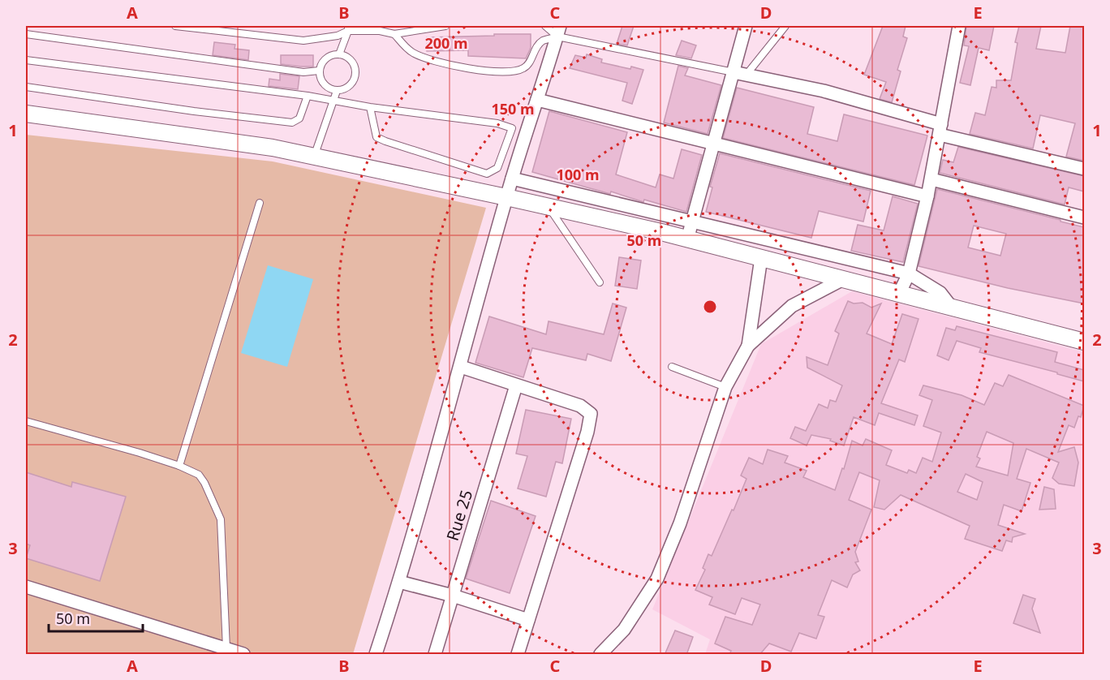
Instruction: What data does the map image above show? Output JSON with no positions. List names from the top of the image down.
{
  "streets": {
    "street": ["Rue 25"]
  },
  "scale_bar": "50 m",
  "grid": {
    "columns": [
      "A",
      "B",
      "C",
      "D",
      "E"
    ],
    "rows": ["1", "2", "3"]
  },
  "rings": [
    "200 m",
    "150 m",
    "100 m",
    "50 m"
  ]
}
